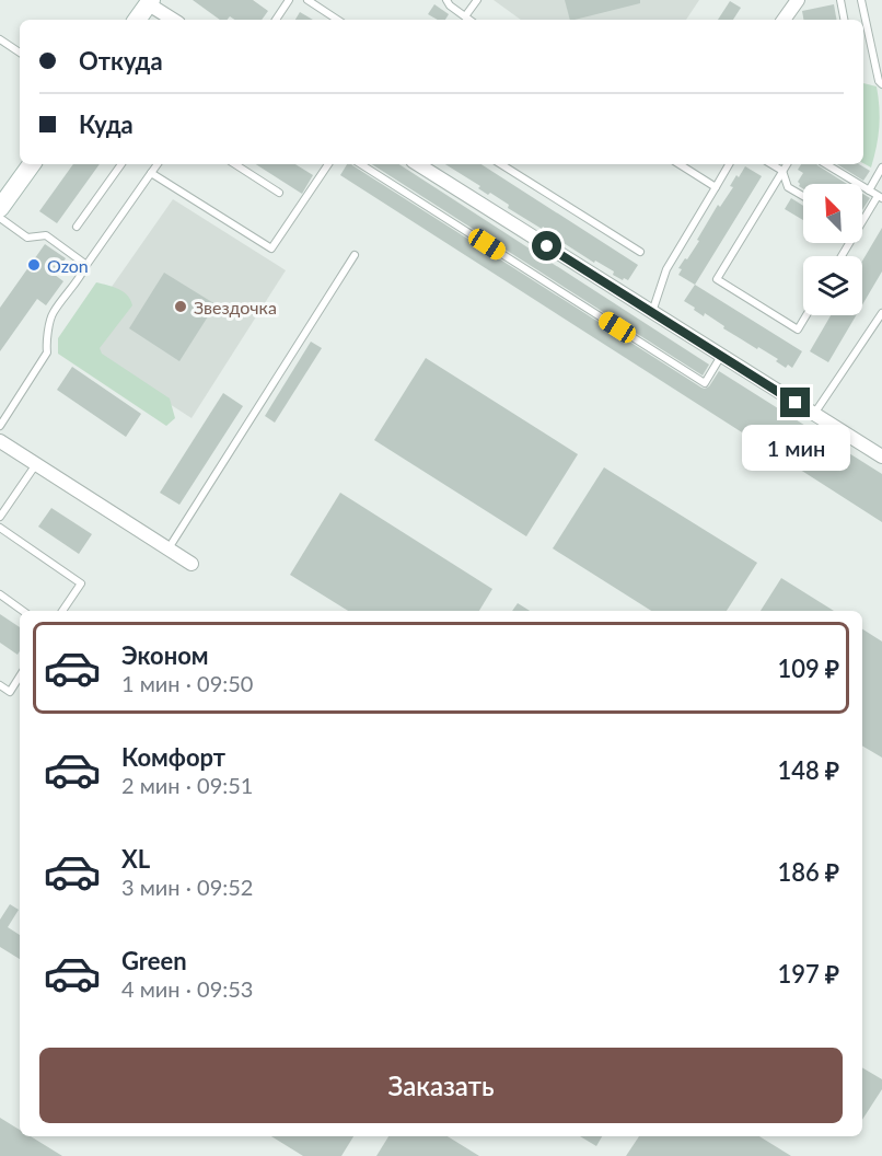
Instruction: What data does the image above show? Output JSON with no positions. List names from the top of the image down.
{
  "places": ["Ozon", "Звездочка"],
  "north": "top left",
  "page": {
    "banner": ["Откуда", "Куда"],
    "bubble": "1 мин",
    "list": [
      {
        "name": "Эконом",
        "note": "1 мин · 09:50",
        "value": "109 ₽"
      },
      {
        "name": "Комфорт",
        "note": "2 мин · 09:51",
        "value": "148 ₽"
      },
      {
        "name": "XL",
        "note": "3 мин · 09:52",
        "value": "186 ₽"
      },
      {
        "name": "Green",
        "note": "4 мин · 09:53",
        "value": "197 ₽"
      }
    ],
    "buttons": "Заказать"
  }
}
